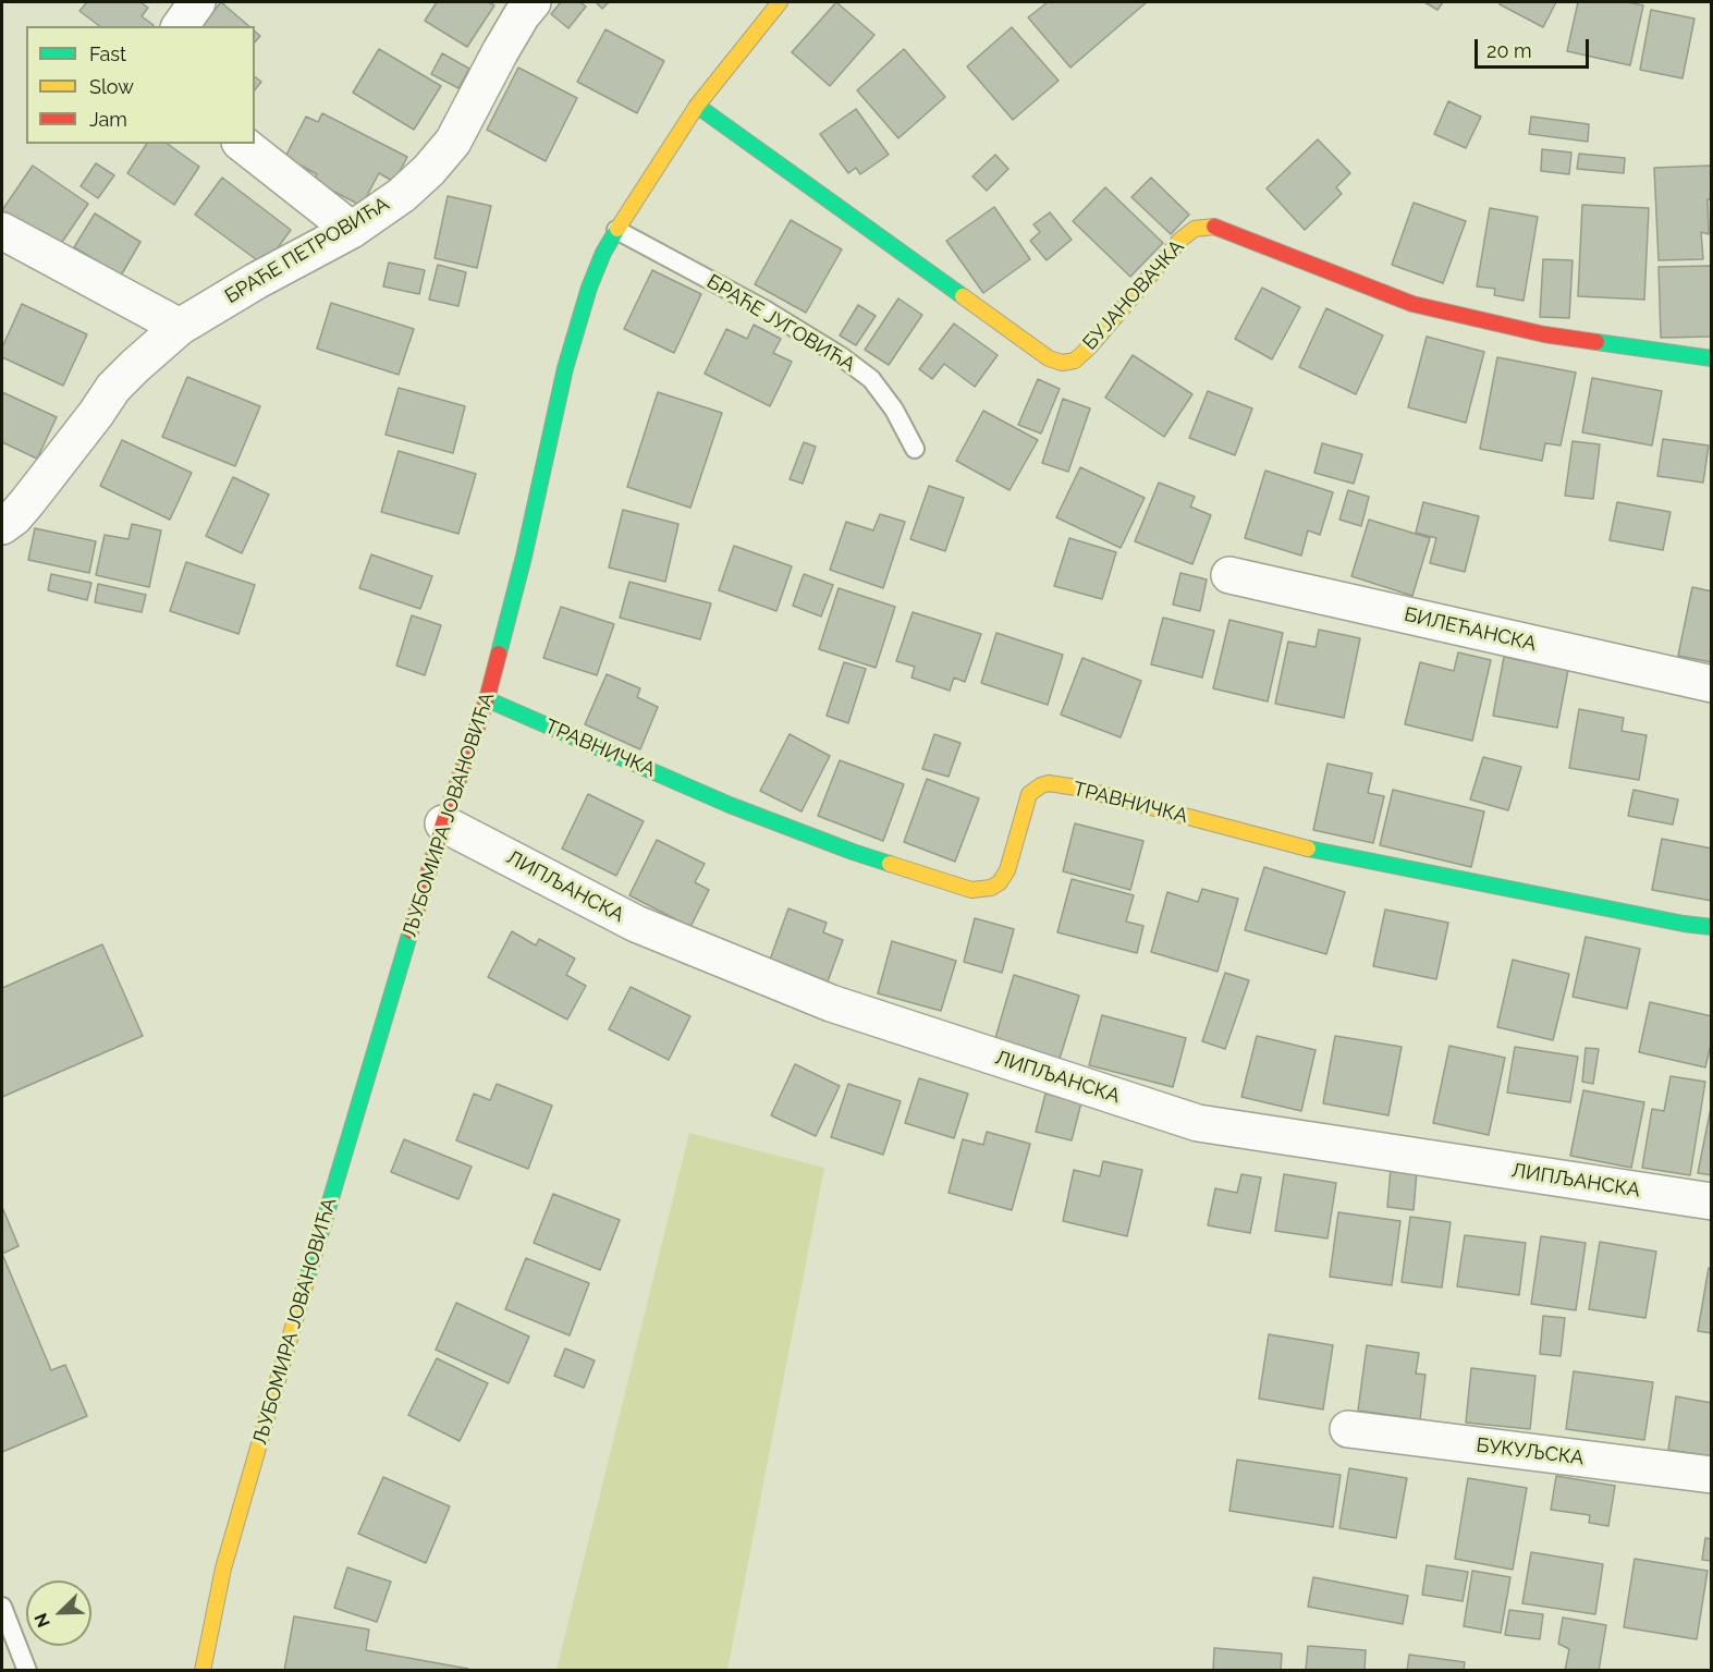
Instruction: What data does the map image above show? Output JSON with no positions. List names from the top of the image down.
{
  "streets": {
    "street": [
      "БРАЋЕ ПЕТРОВИЋА",
      "БУЈАНОВАЧКА",
      "БИЛЕЋАНСКА",
      "ТРАВНИЧКА",
      "ЉУБОМИРА ЈОВАНОВИЋА",
      "ЛИПЉАНСКА",
      "БУКУЉСКА"
    ],
    "lane": ["БРАЋЕ ЈУГОВИЋА"]
  },
  "crossings": [
    ["БУЈАНОВАЧКА", "ЉУБОМИРА ЈОВАНОВИЋА"],
    ["БРАЋЕ ЈУГОВИЋА", "ЉУБОМИРА ЈОВАНОВИЋА"],
    ["ТРАВНИЧКА", "ЉУБОМИРА ЈОВАНОВИЋА"],
    ["ЉУБОМИРА ЈОВАНОВИЋА", "ЛИПЉАНСКА"]
  ],
  "legend": ["Fast", "Slow", "Jam"],
  "scale_bar": "20 m",
  "north": "bottom left"
}
